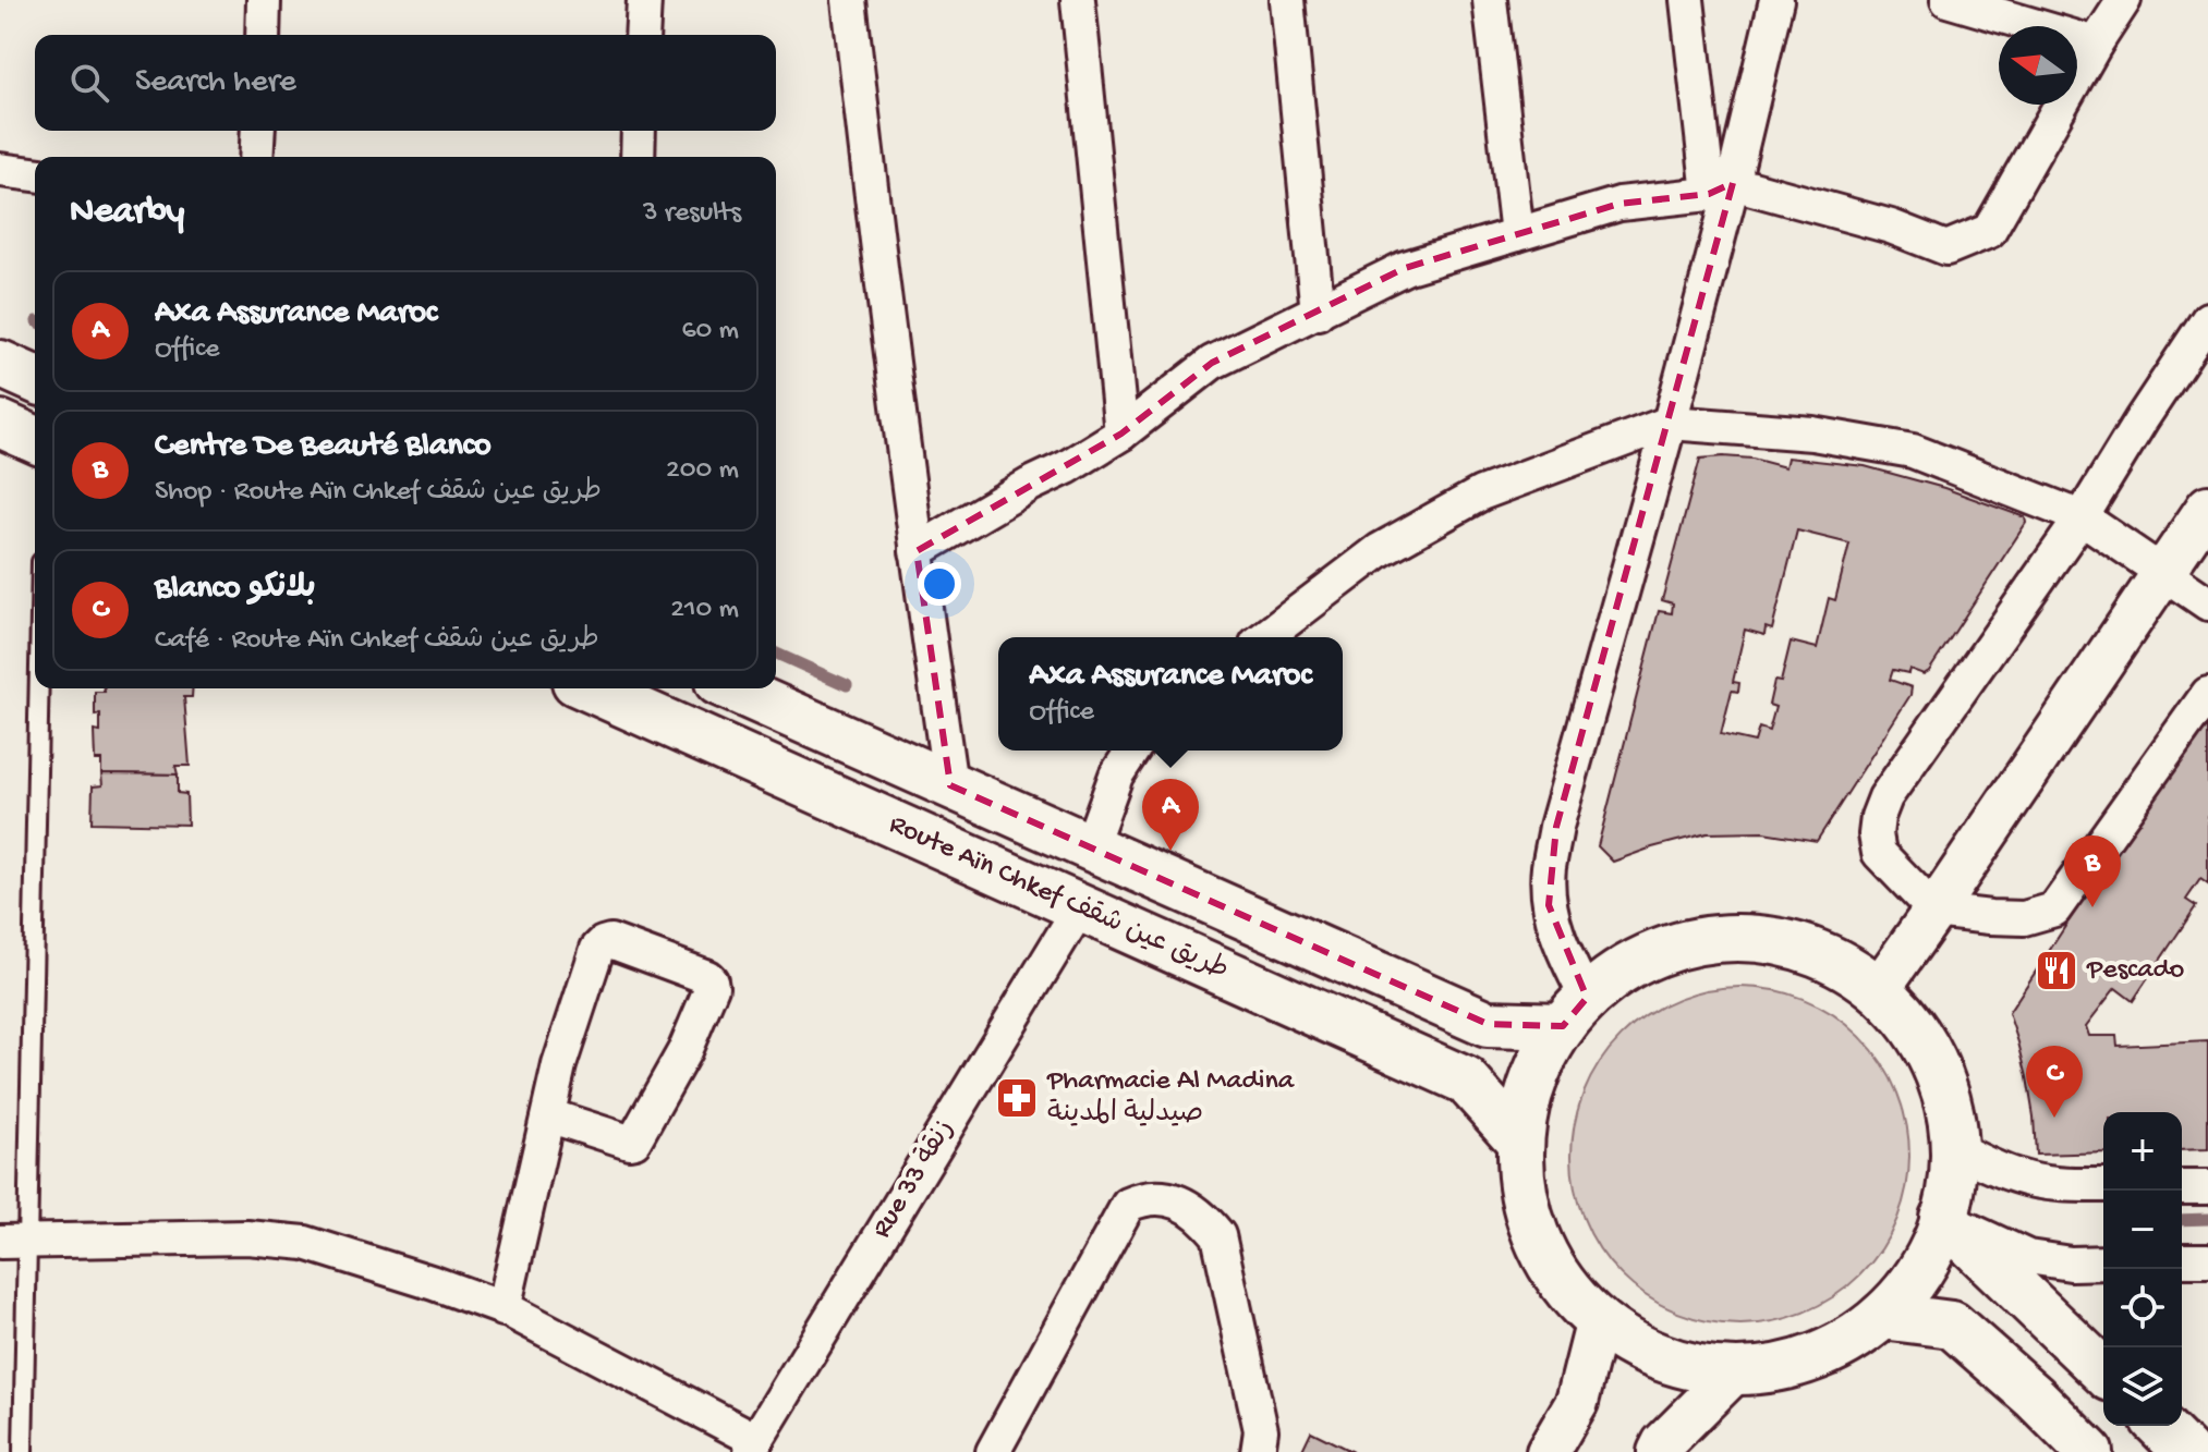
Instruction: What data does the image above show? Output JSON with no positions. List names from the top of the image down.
{
  "streets": {
    "main road": ["Route Aïn Chkef طريق عين شقف"],
    "street": ["Rue 33 زنقة"]
  },
  "crossings": [
    ["Route Aïn Chkef طريق عين شقف", "Rue 33 زنقة"]
  ],
  "places": {
    "restaurant": ["Pescado"],
    "pharmacy": ["Pharmacie Al Madina صيدلية المدينة"]
  },
  "north": "left",
  "page": {
    "search": "Search here",
    "heading": ["Nearby", "3 results"],
    "list": [
      {
        "mark": "A",
        "name": "Axa Assurance Maroc",
        "note": "Office",
        "value": "60 m"
      },
      {
        "mark": "B",
        "name": "Centre De Beauté Blanco",
        "note": "Shop · Route Aïn Chkef طريق عين شقف",
        "value": "200 m"
      },
      {
        "mark": "C",
        "name": "Blanco بلانكو",
        "note": "Café · Route Aïn Chkef طريق عين شقف",
        "value": "210 m"
      }
    ],
    "popup": ["Axa Assurance Maroc", "Office"],
    "pins": ["A", "B", "C"],
    "map_buttons": ["+", "−"]
  }
}
